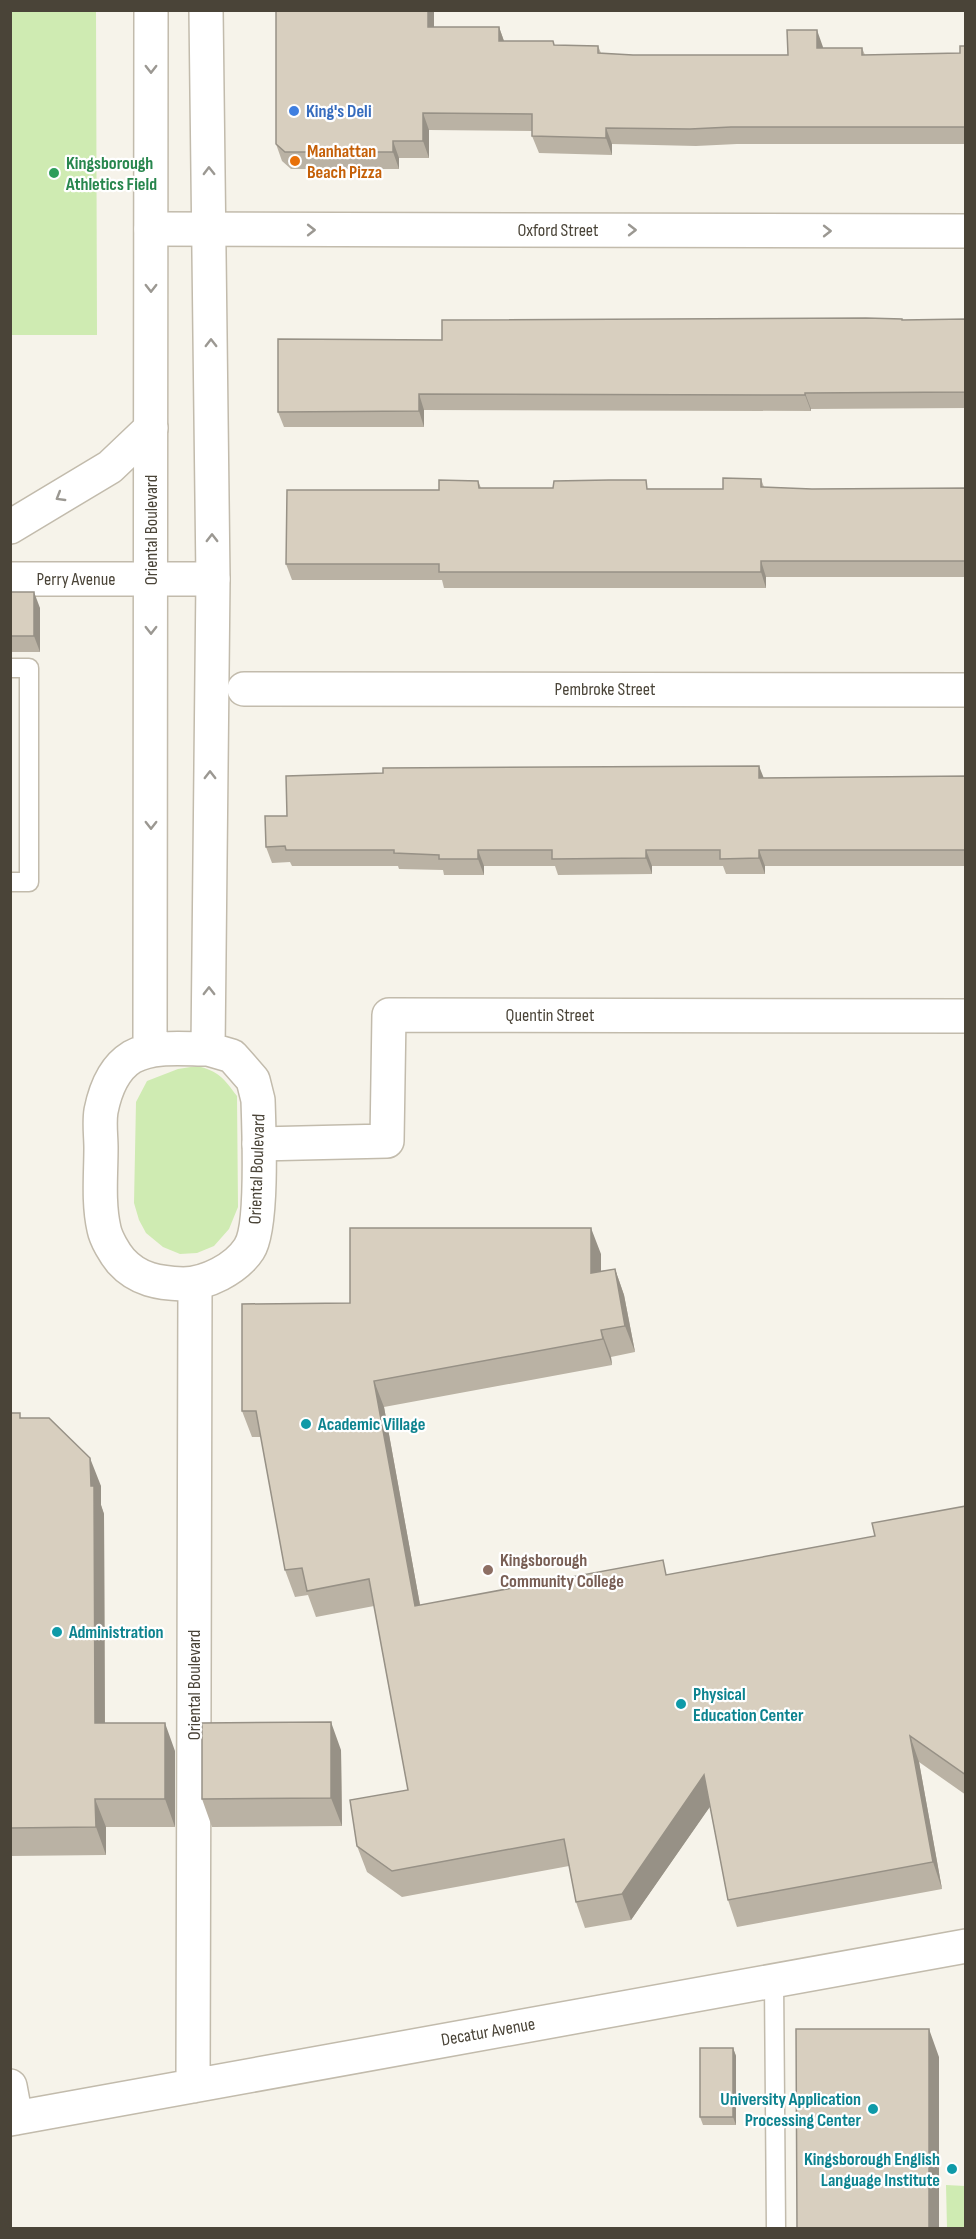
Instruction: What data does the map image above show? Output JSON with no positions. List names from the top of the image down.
{
  "streets": {
    "street": [
      "Oxford Street",
      "Oriental Boulevard",
      "Perry Avenue",
      "Pembroke Street",
      "Quentin Street",
      "Decatur Avenue"
    ]
  },
  "crossings": [
    ["Oxford Street", "Oriental Boulevard"],
    ["Oriental Boulevard", "Perry Avenue"],
    ["Oriental Boulevard", "Quentin Street"],
    ["Oriental Boulevard", "Decatur Avenue"]
  ],
  "one_way": ["Oxford Street"],
  "places": [
    "King's Deli",
    "Manhattan Beach Pizza",
    "Kingsborough Athletics Field",
    "Academic Village",
    "Kingsborough Community College",
    "Administration",
    "Physical Education Center",
    "University Application Processing Center",
    "Kingsborough English Language Institute"
  ]
}
